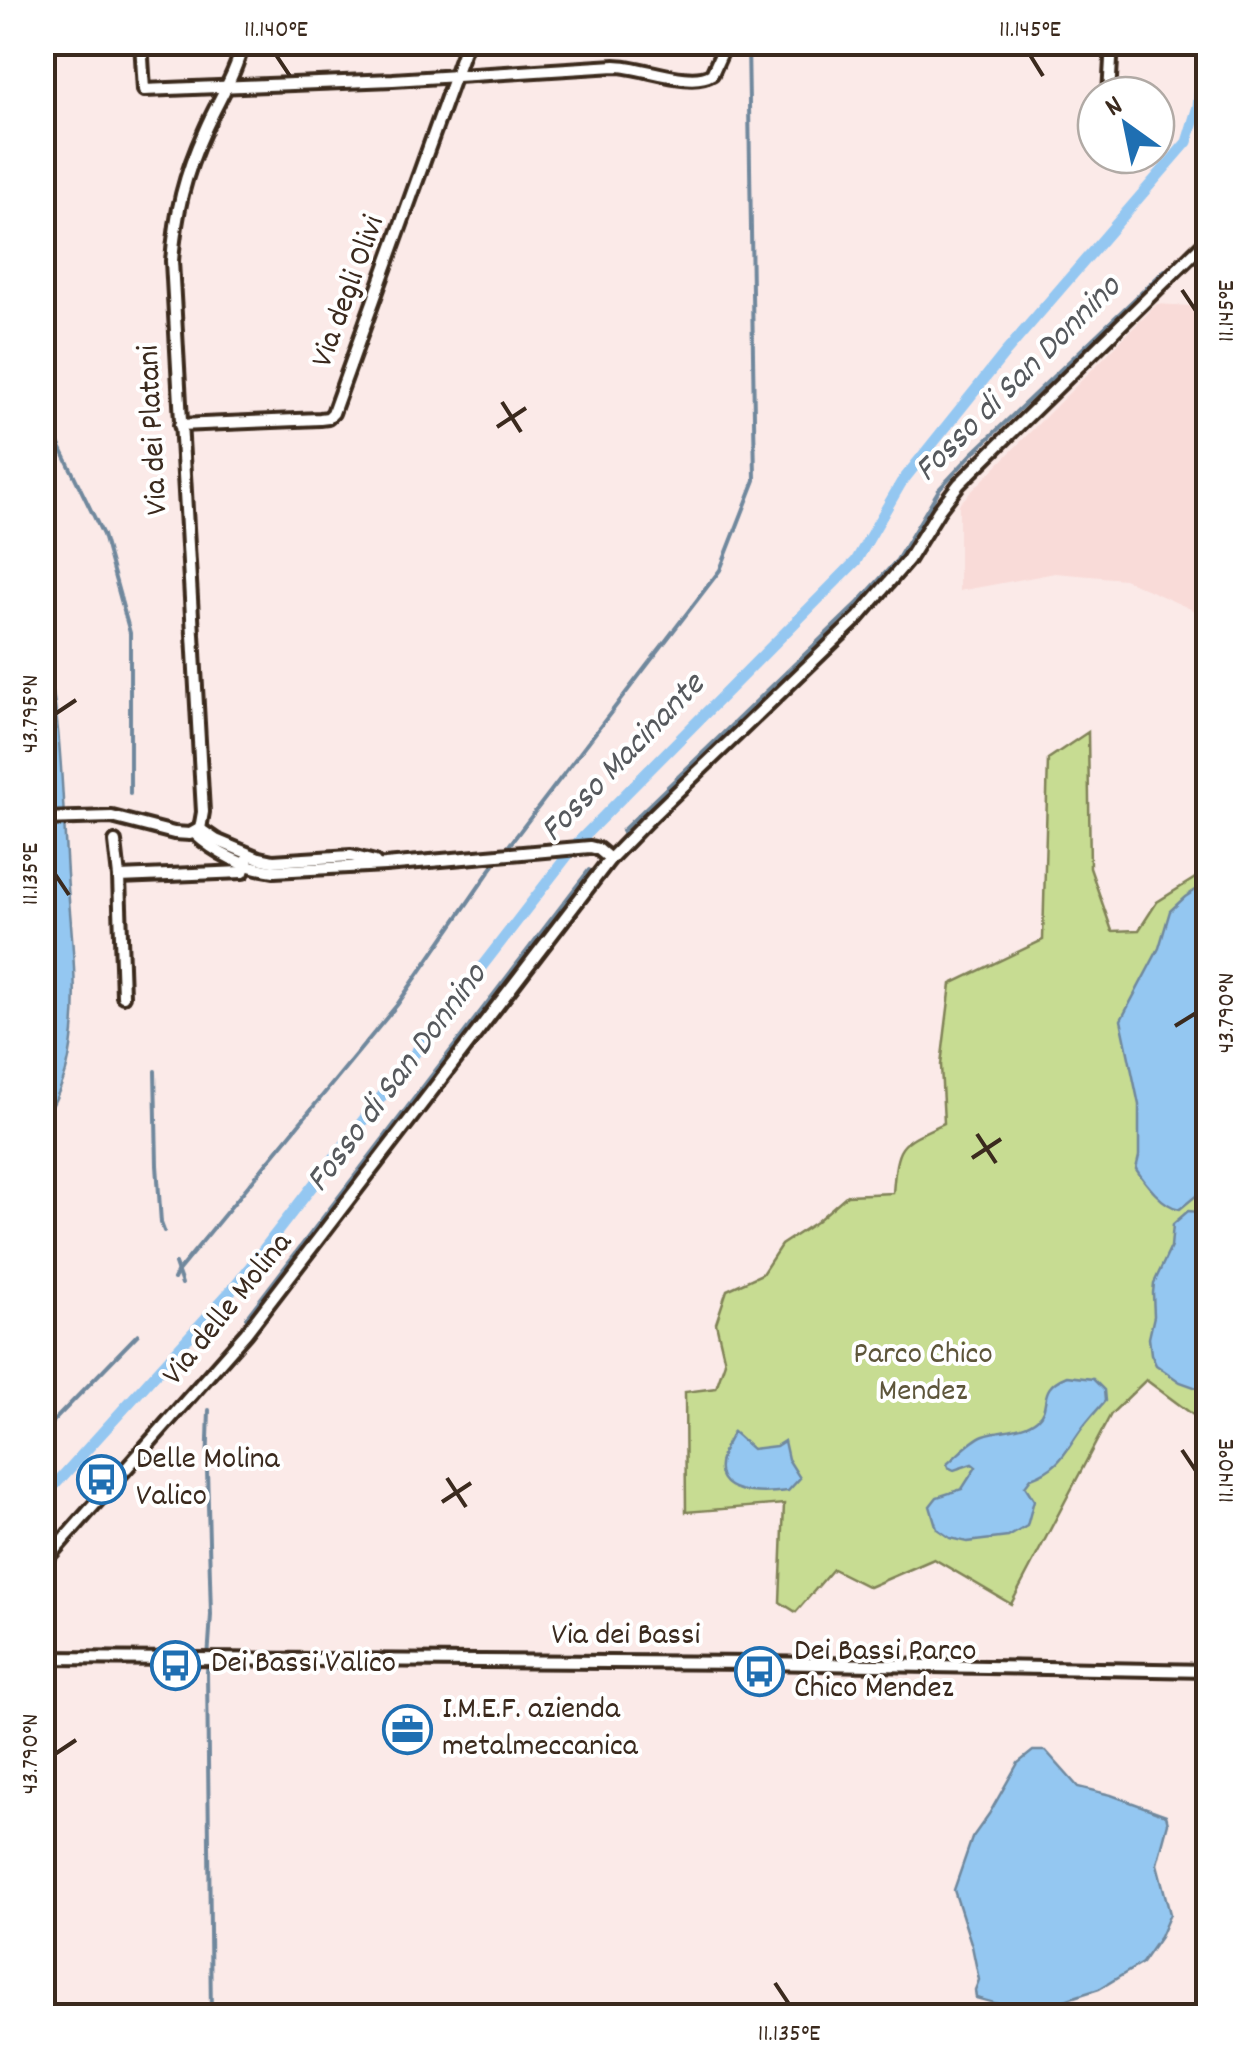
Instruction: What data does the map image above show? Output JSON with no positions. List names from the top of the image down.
{
  "streets": {
    "street": [
      "Via degli Olivi",
      "Via dei Platani",
      "Via delle Molina",
      "Via dei Bassi"
    ]
  },
  "crossings": [
    ["Via degli Olivi", "Via dei Platani"]
  ],
  "water": ["Fosso di San Donnino", "Fosso Macinante"],
  "parks": ["Parco Chico Mendez"],
  "places": {
    "bus stop": ["Delle Molina Valico", "Dei Bassi Valico", "Dei Bassi Parco Chico Mendez"],
    "office": ["I.M.E.F. azienda metalmeccanica"]
  },
  "north": "top left",
  "coordinates": [
    "11.140°E",
    "11.145°E",
    "43.795°N",
    "11.135°E",
    "43.790°N"
  ]
}
